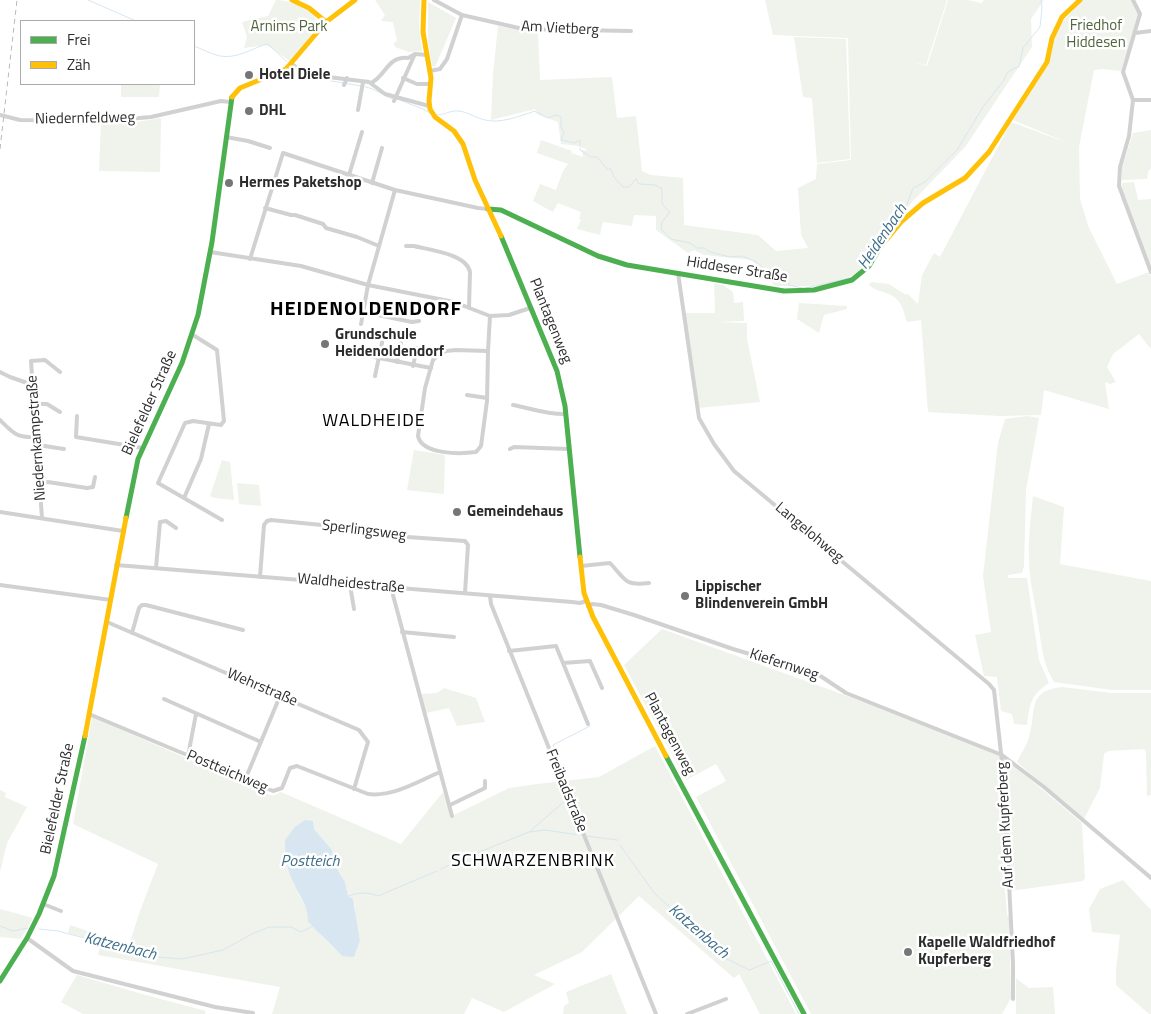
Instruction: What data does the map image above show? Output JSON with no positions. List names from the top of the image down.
{
  "streets": {
    "main road": ["Hiddeser Straße", "Plantagenweg", "Bielefelder Straße"],
    "street": [
      "Am Vietberg",
      "Niedernfeldweg",
      "Niedernkampstraße",
      "Sperlingsweg",
      "Langelohweg",
      "Waldheidestraße",
      "Kiefernweg",
      "Wehrstraße",
      "Postteichweg",
      "Freibadstraße",
      "Auf dem Kupferberg"
    ]
  },
  "crossings": [
    ["Niedernfeldweg", "Bielefelder Straße"],
    ["Hiddeser Straße", "Plantagenweg"],
    ["Hiddeser Straße", "Langelohweg"],
    ["Plantagenweg", "Waldheidestraße"],
    ["Plantagenweg", "Kiefernweg"],
    ["Bielefelder Straße", "Waldheidestraße"],
    ["Bielefelder Straße", "Wehrstraße"],
    ["Bielefelder Straße", "Postteichweg"],
    ["Sperlingsweg", "Waldheidestraße"],
    ["Langelohweg", "Kiefernweg"],
    ["Langelohweg", "Auf dem Kupferberg"],
    ["Waldheidestraße", "Kiefernweg"],
    ["Waldheidestraße", "Freibadstraße"],
    ["Kiefernweg", "Auf dem Kupferberg"],
    ["Wehrstraße", "Postteichweg"]
  ],
  "districts": ["HEIDENOLDENDORF", "WALDHEIDE", "SCHWARZENBRINK"],
  "water": ["Heidenbach", "Postteich", "Katzenbach"],
  "parks": ["Friedhof Hiddesen", "Arnims Park"],
  "places": [
    "Hotel Diele",
    "DHL",
    "Hermes Paketshop",
    "Grundschule Heidenoldendorf",
    "Gemeindehaus",
    "Lippischer Blindenverein GmbH",
    "Kapelle Waldfriedhof Kupferberg"
  ],
  "legend": ["Frei", "Zäh"]
}
